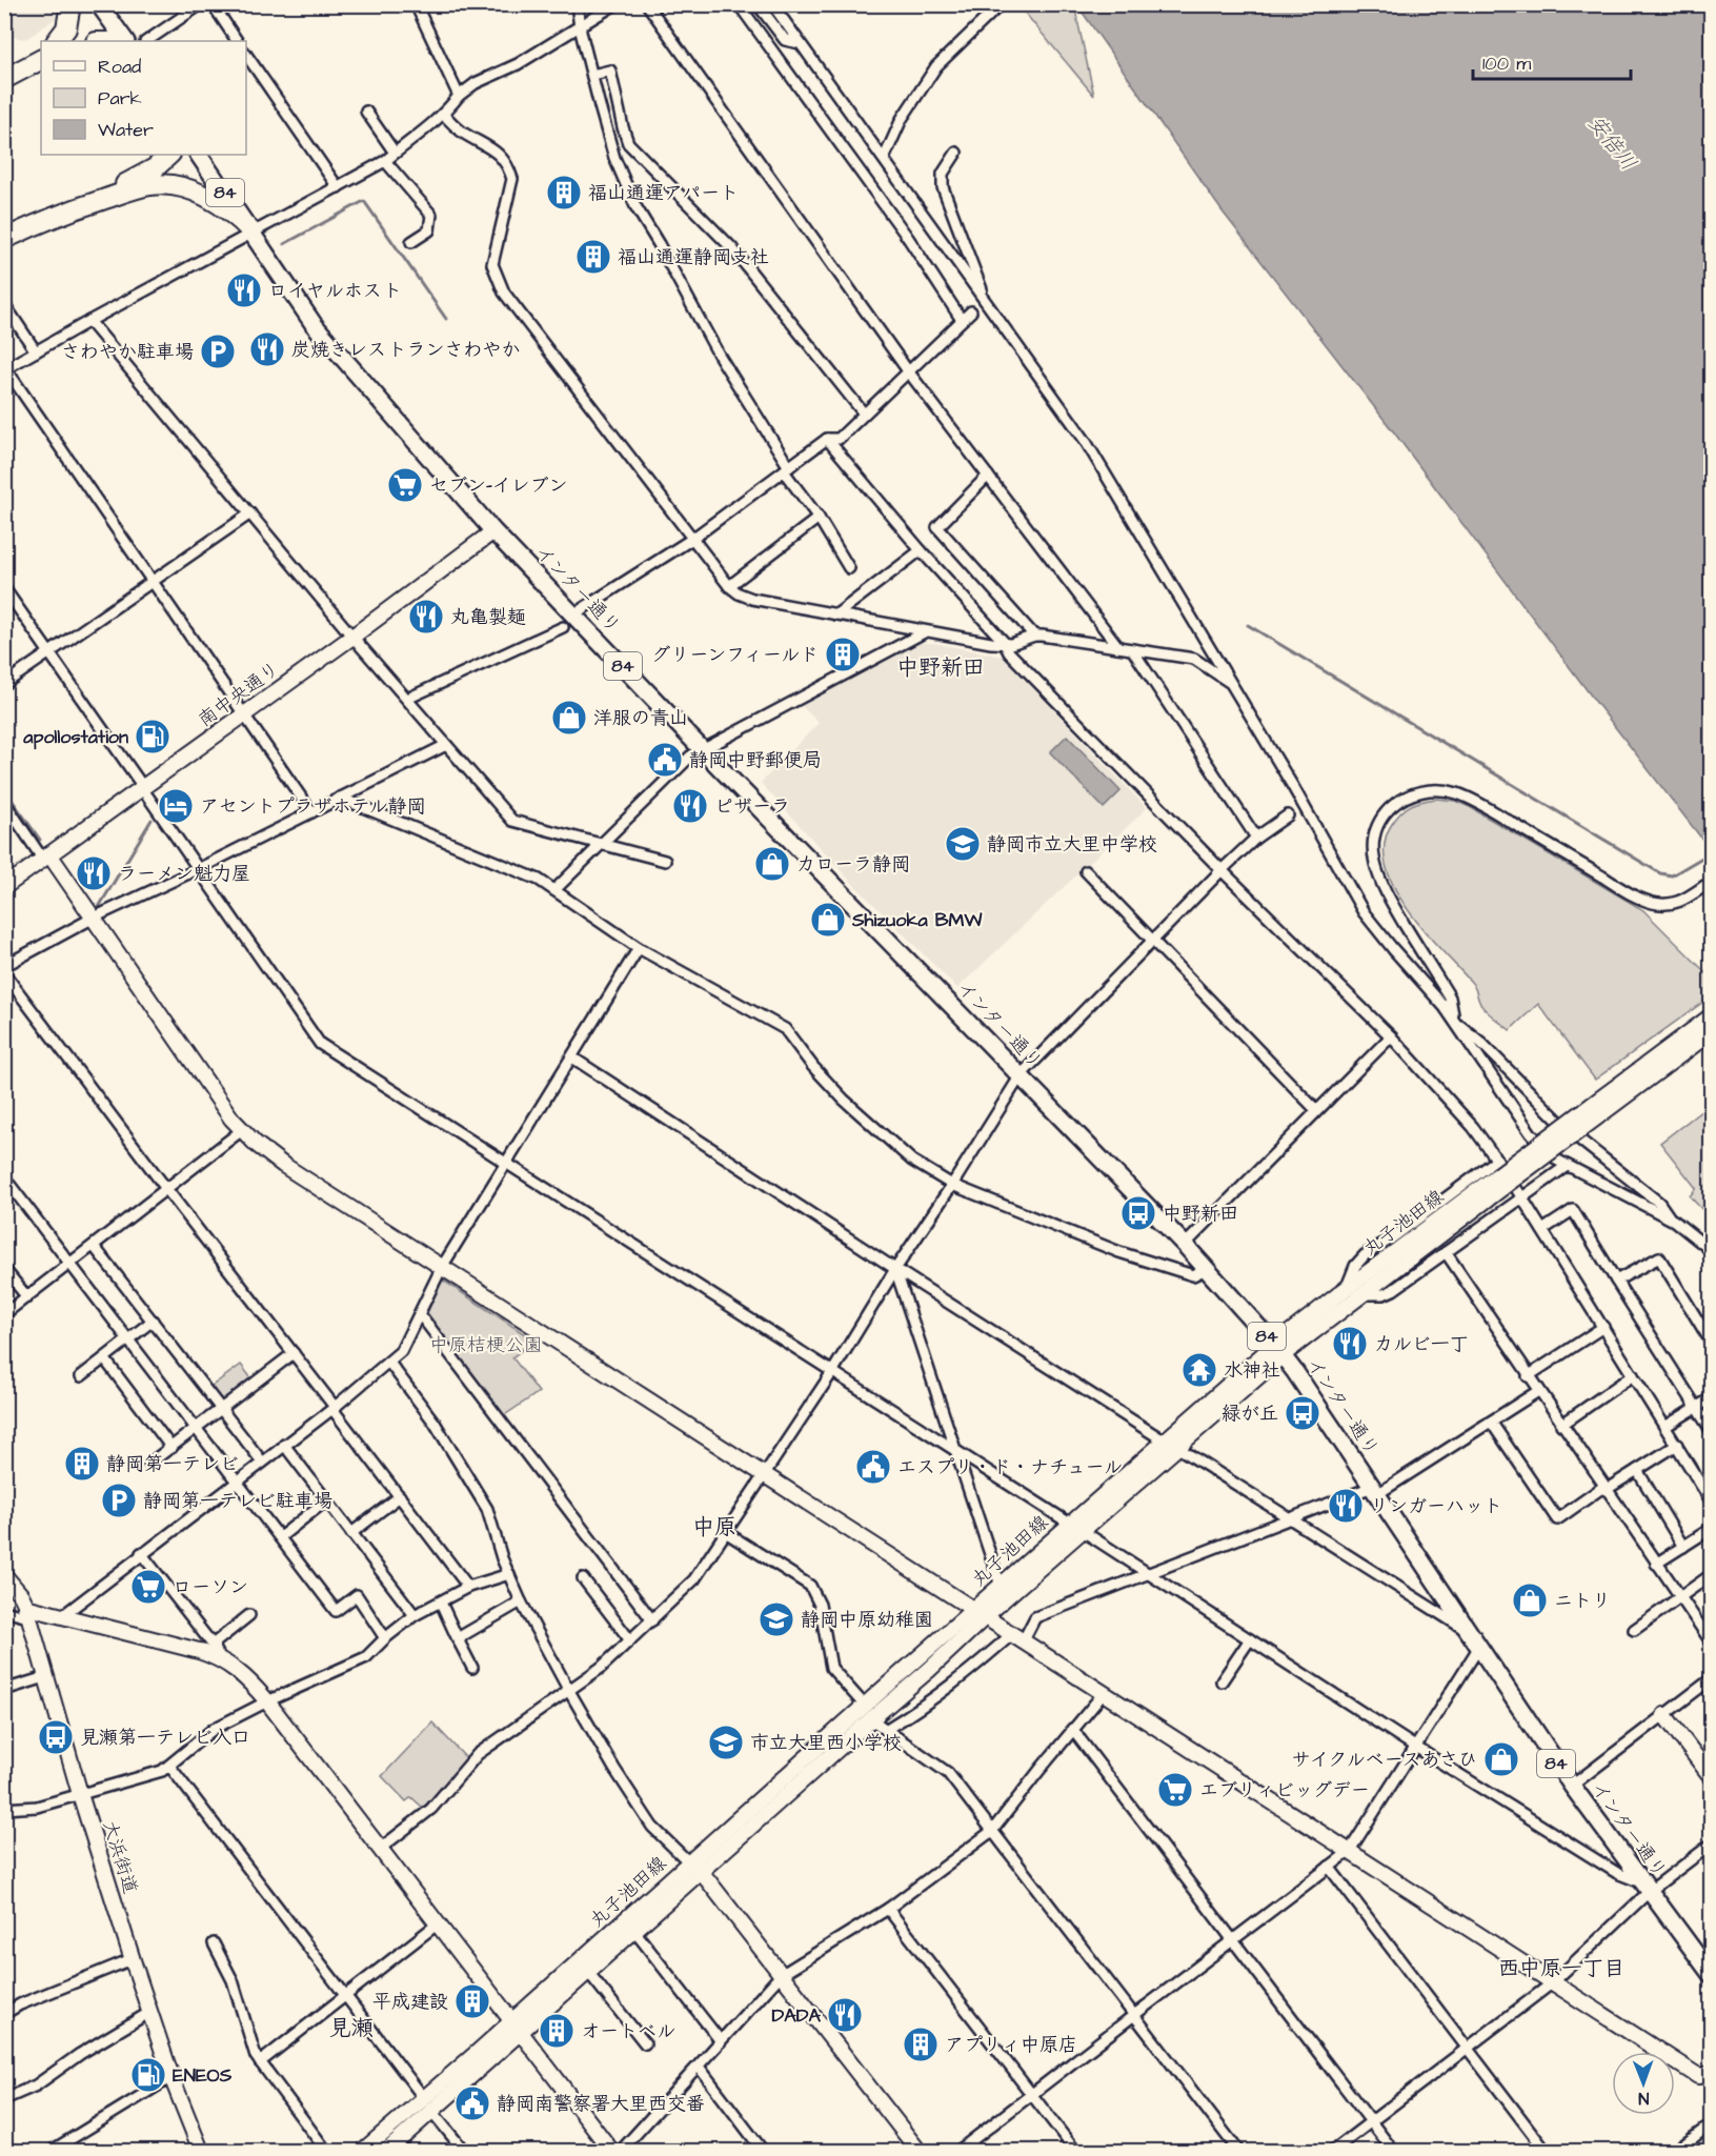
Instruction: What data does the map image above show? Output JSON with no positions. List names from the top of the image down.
{
  "streets": {
    "main road": ["84", "インター通り"],
    "street": ["南中央通り", "丸子池田線", "大浜街道"]
  },
  "crossings": [
    ["インター通り", "南中央通り"],
    ["インター通り", "丸子池田線"]
  ],
  "districts": [
    "中野新田",
    "中原",
    "西中原一丁目",
    "見瀬"
  ],
  "water": ["安倍川"],
  "parks": ["中原桔梗公園"],
  "places": {
    "building": [
      "福山通運アパート",
      "福山通運静岡支社",
      "グリーンフィールド",
      "静岡第一テレビ",
      "平成建設",
      "オートベル",
      "アプリィ中原店"
    ],
    "restaurant": [
      "ロイヤルホスト",
      "炭焼きレストランさわやか",
      "丸亀製麺",
      "ピザーラ",
      "ラーメン魁力屋",
      "カルビ一丁",
      "リンガーハット",
      "DADA"
    ],
    "parking": ["さわやか駐車場", "静岡第一テレビ駐車場"],
    "supermarket": ["セブン-イレブン", "ローソン", "エブリィビッグデー"],
    "shop": [
      "洋服の青山",
      "カローラ静岡",
      "Shizuoka BMW",
      "ニトリ",
      "サイクルベースあさひ"
    ],
    "fuel station": ["apollostation", "ENEOS"],
    "public building": ["静岡中野郵便局", "エスプリ・ド・ナチュール", "静岡南警察署大里西交番"],
    "hotel": ["アセントプラザホテル静岡"],
    "school or university": ["静岡市立大里中学校", "静岡中原幼稚園", "市立大里西小学校"],
    "bus stop": ["中野新田", "緑が丘", "見瀬第一テレビ入口"],
    "temple": ["水神社"]
  },
  "legend": ["Road", "Park", "Water"],
  "scale_bar": "100 m",
  "north": "bottom"
}
